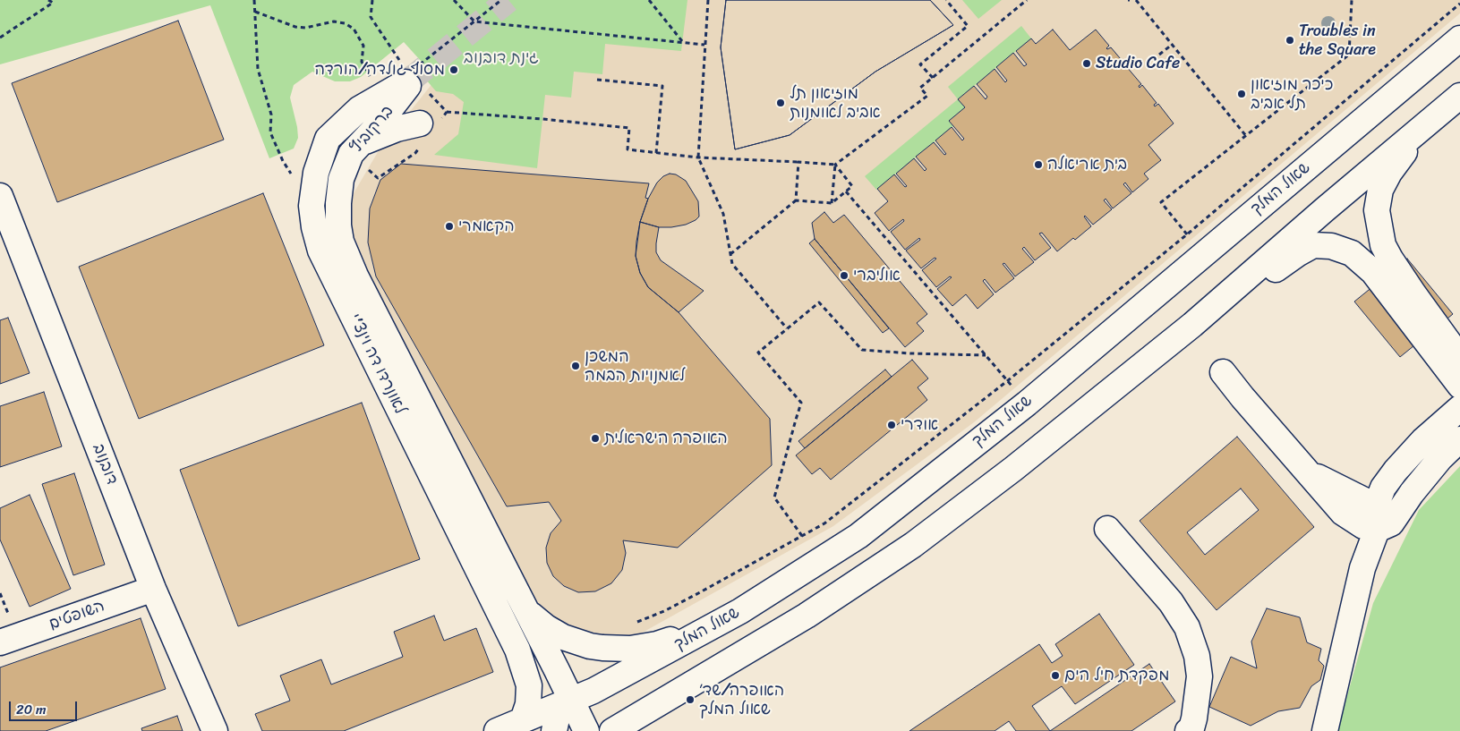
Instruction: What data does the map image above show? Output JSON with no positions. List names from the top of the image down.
{
  "streets": {
    "street": [
      "ברקוביץ",
      "שאול המלך",
      "לאונרדו דה וינצ'י",
      "דובנוב",
      "השופטים"
    ]
  },
  "crossings": [
    ["ברקוביץ", "לאונרדו דה וינצ'י"],
    ["שאול המלך", "לאונרדו דה וינצ'י"],
    ["דובנוב", "השופטים"]
  ],
  "parks": ["גינת דובנוב"],
  "places": [
    "Troubles in the Square",
    "Studio Cafe",
    "מסוף גולדה/הורדה",
    "כיכר מוזיאון תל אביב",
    "מוזיאון תל אביב לאומנות",
    "בית אריאלה",
    "הקאמרי",
    "אוליברי",
    "המשכן לאמנויות הבמה",
    "אודרי",
    "האופרה הישראלית",
    "מפקדת חיל הים",
    "האופרה/שד׳ שאול המלך"
  ],
  "scale_bar": "20 m"
}
